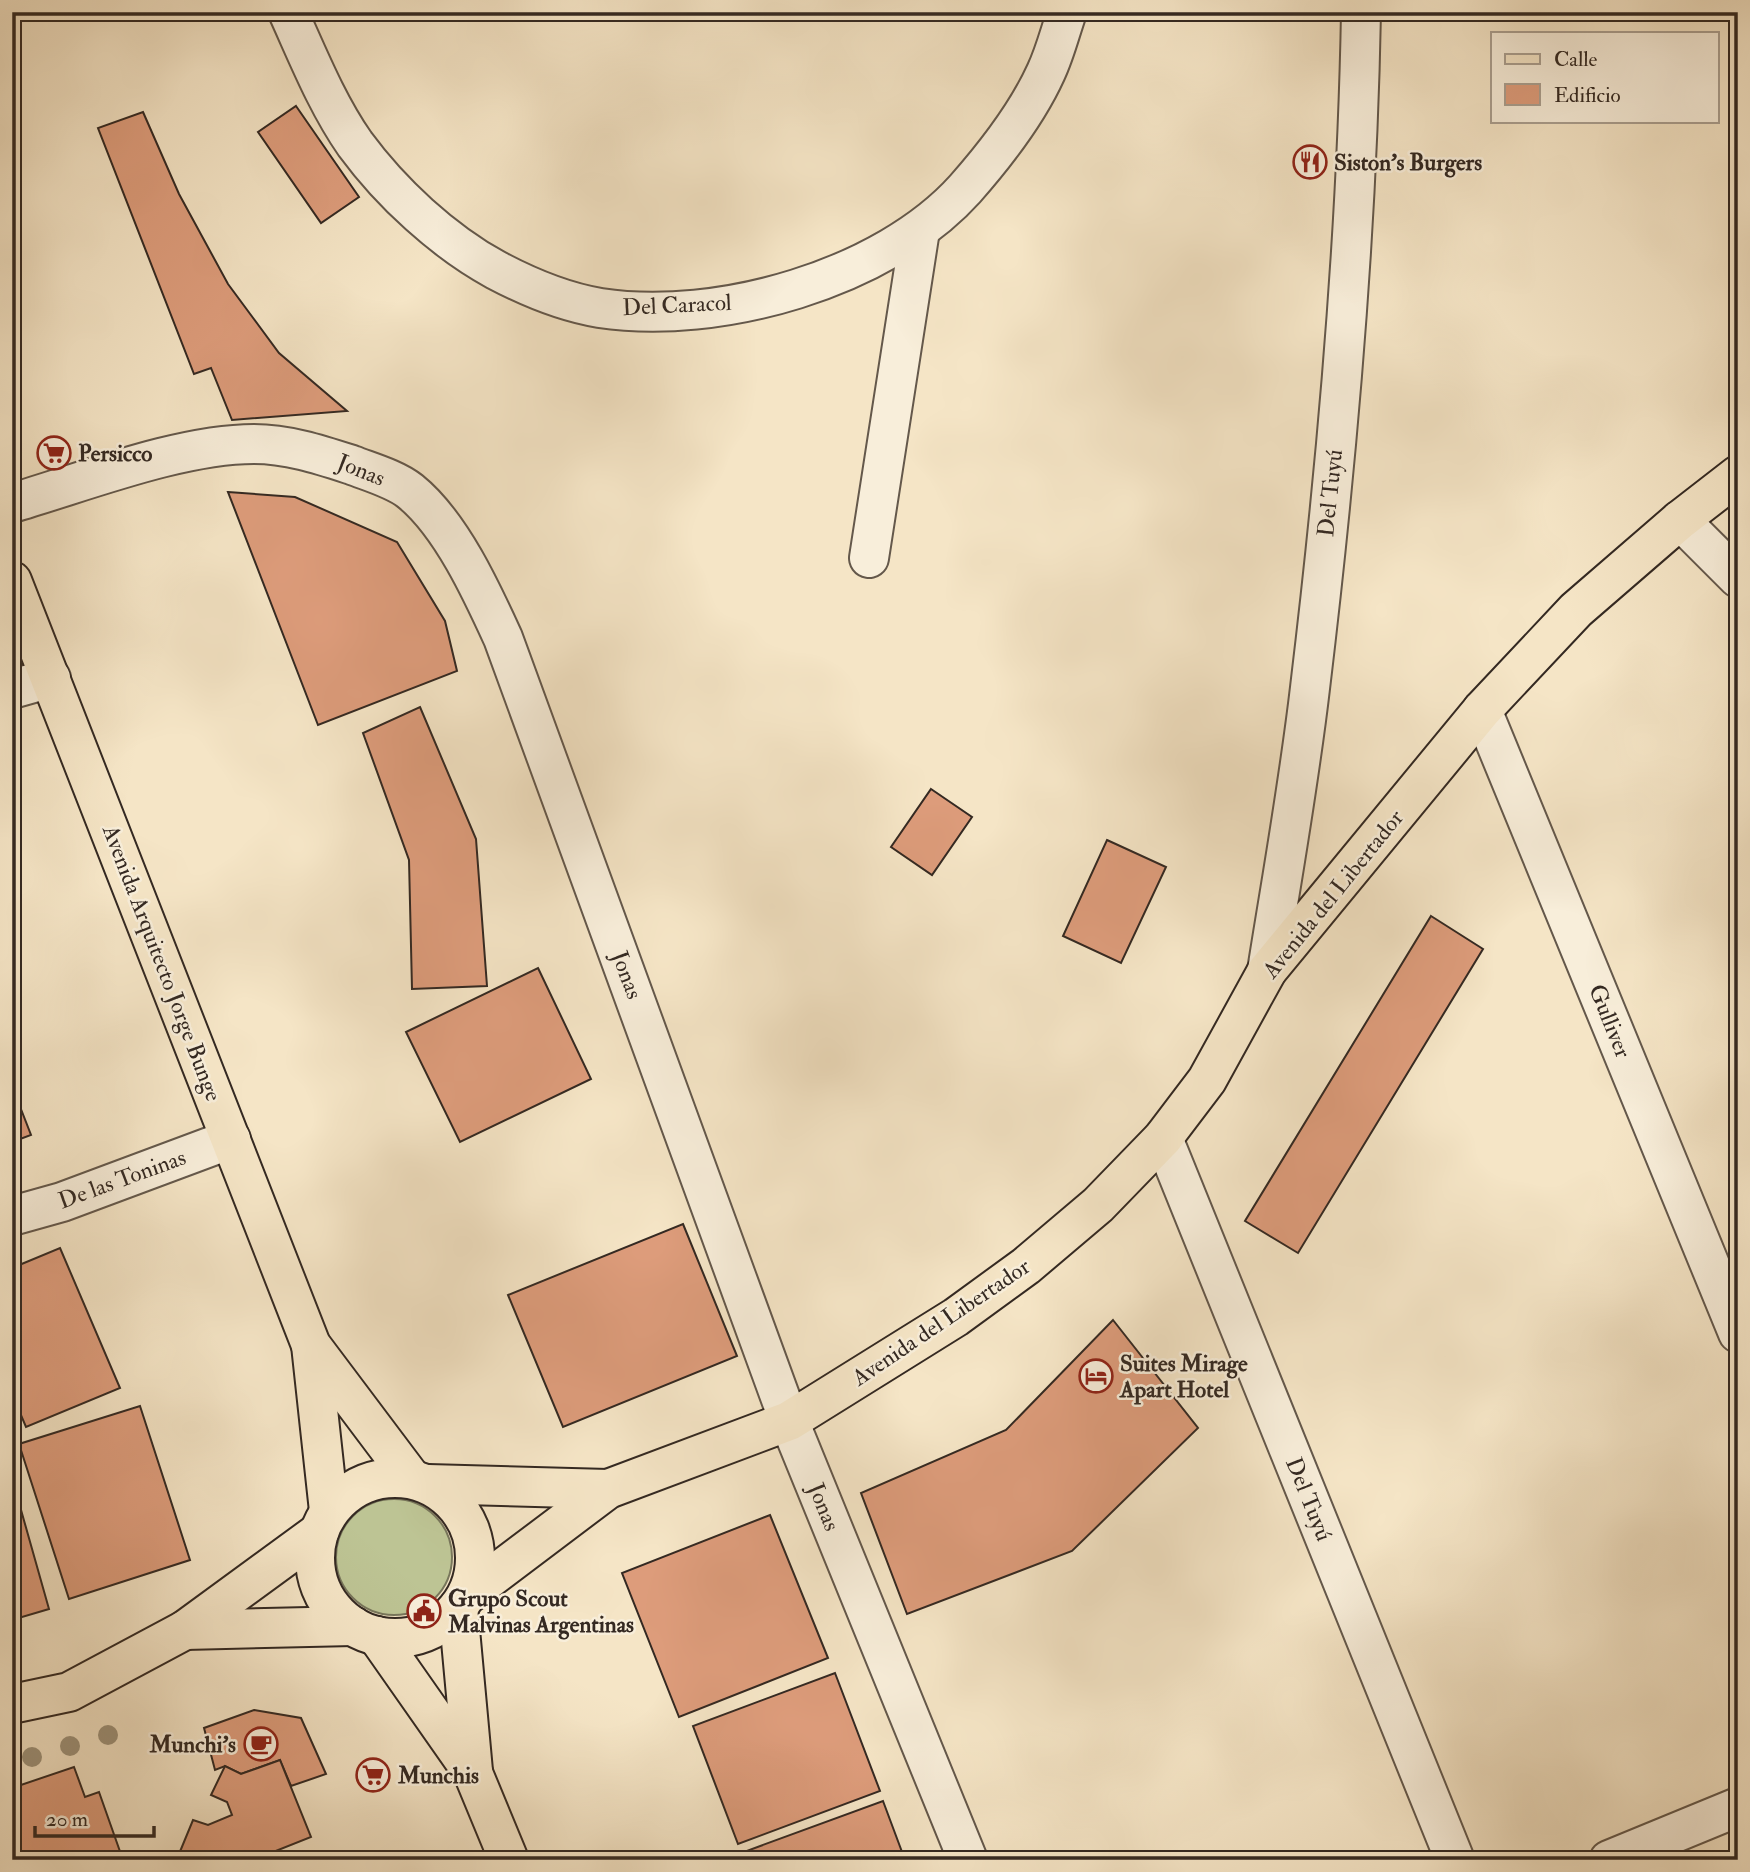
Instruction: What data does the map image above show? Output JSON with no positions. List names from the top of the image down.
{
  "streets": {
    "main road": ["Avenida del Libertador", "Avenida Arquitecto Jorge Bunge"],
    "street": [
      "Del Caracol",
      "Jonas",
      "Del Tuyú",
      "Gulliver",
      "De las Toninas"
    ]
  },
  "crossings": [
    ["Jonas", "Avenida del Libertador"],
    ["Del Tuyú", "Avenida del Libertador"],
    ["Avenida del Libertador", "Avenida Arquitecto Jorge Bunge"],
    ["Avenida del Libertador", "Gulliver"],
    ["Avenida Arquitecto Jorge Bunge", "De las Toninas"]
  ],
  "places": {
    "restaurant": ["Siston's Burgers"],
    "supermarket": ["Persicco", "Munchis"],
    "hotel": ["Suites Mirage Apart Hotel"],
    "public building": ["Grupo Scout Malvinas Argentinas"],
    "cafe": ["Munchi's"]
  },
  "legend": ["Calle", "Edificio"],
  "scale_bar": "20 m"
}
